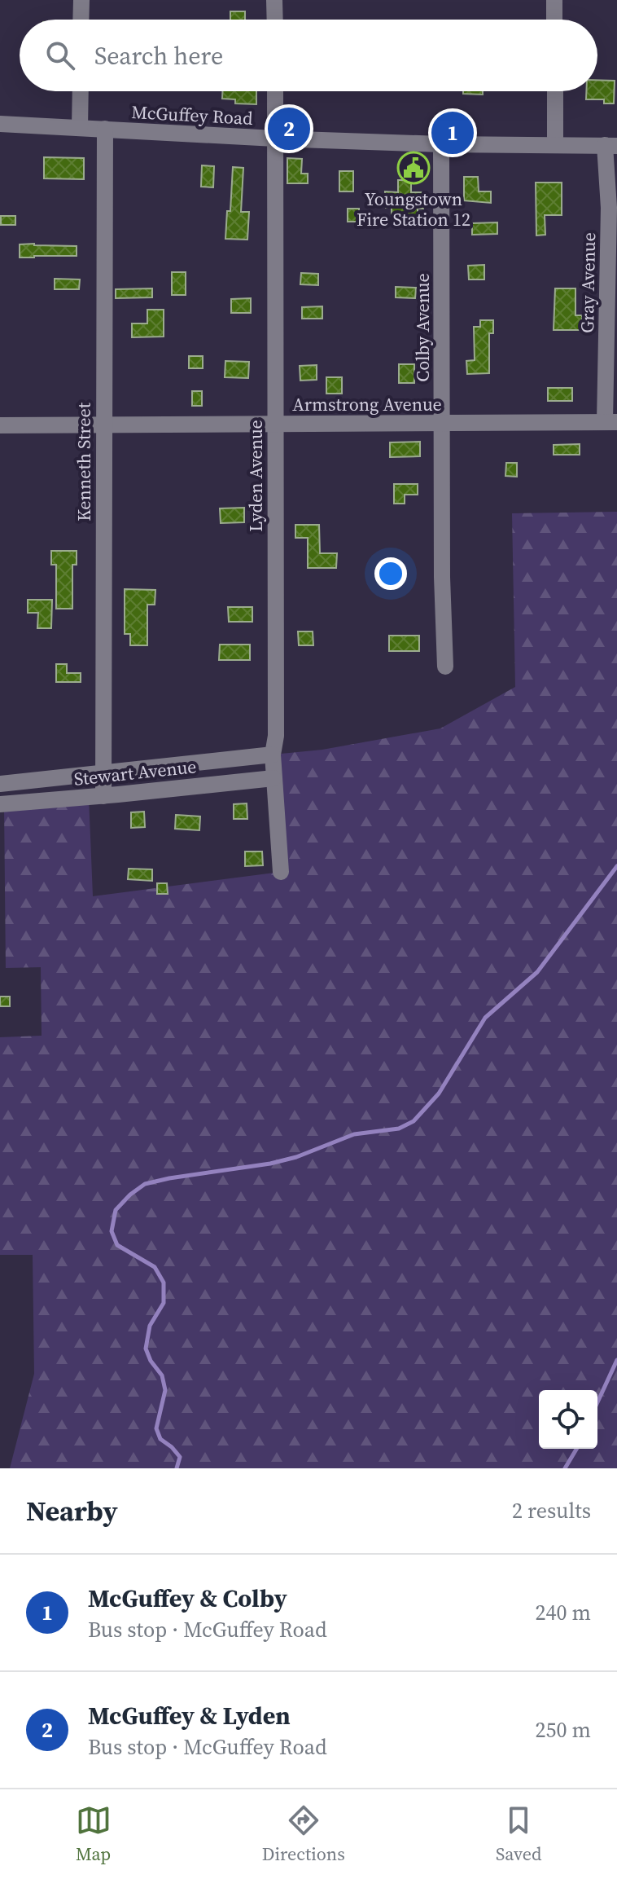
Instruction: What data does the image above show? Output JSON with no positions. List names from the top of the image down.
{
  "streets": {
    "street": [
      "McGuffey Road",
      "Gray Avenue",
      "Colby Avenue",
      "Armstrong Avenue",
      "Kenneth Street",
      "Lyden Avenue",
      "Stewart Avenue"
    ]
  },
  "crossings": [
    ["McGuffey Road", "Gray Avenue"],
    ["McGuffey Road", "Colby Avenue"],
    ["McGuffey Road", "Kenneth Street"],
    ["McGuffey Road", "Lyden Avenue"],
    ["Gray Avenue", "Armstrong Avenue"],
    ["Colby Avenue", "Armstrong Avenue"],
    ["Armstrong Avenue", "Kenneth Street"],
    ["Armstrong Avenue", "Lyden Avenue"],
    ["Kenneth Street", "Stewart Avenue"],
    ["Lyden Avenue", "Stewart Avenue"]
  ],
  "places": {
    "public building": ["Youngstown Fire Station 12"]
  },
  "page": {
    "search": "Search here",
    "pins": ["2", "1"],
    "heading": ["Nearby", "2 results"],
    "list": [
      {
        "mark": "1",
        "name": "McGuffey & Colby",
        "note": "Bus stop · McGuffey Road",
        "value": "240 m"
      },
      {
        "mark": "2",
        "name": "McGuffey & Lyden",
        "note": "Bus stop · McGuffey Road",
        "value": "250 m"
      }
    ],
    "nav": ["Map", "Directions", "Saved"]
  }
}
